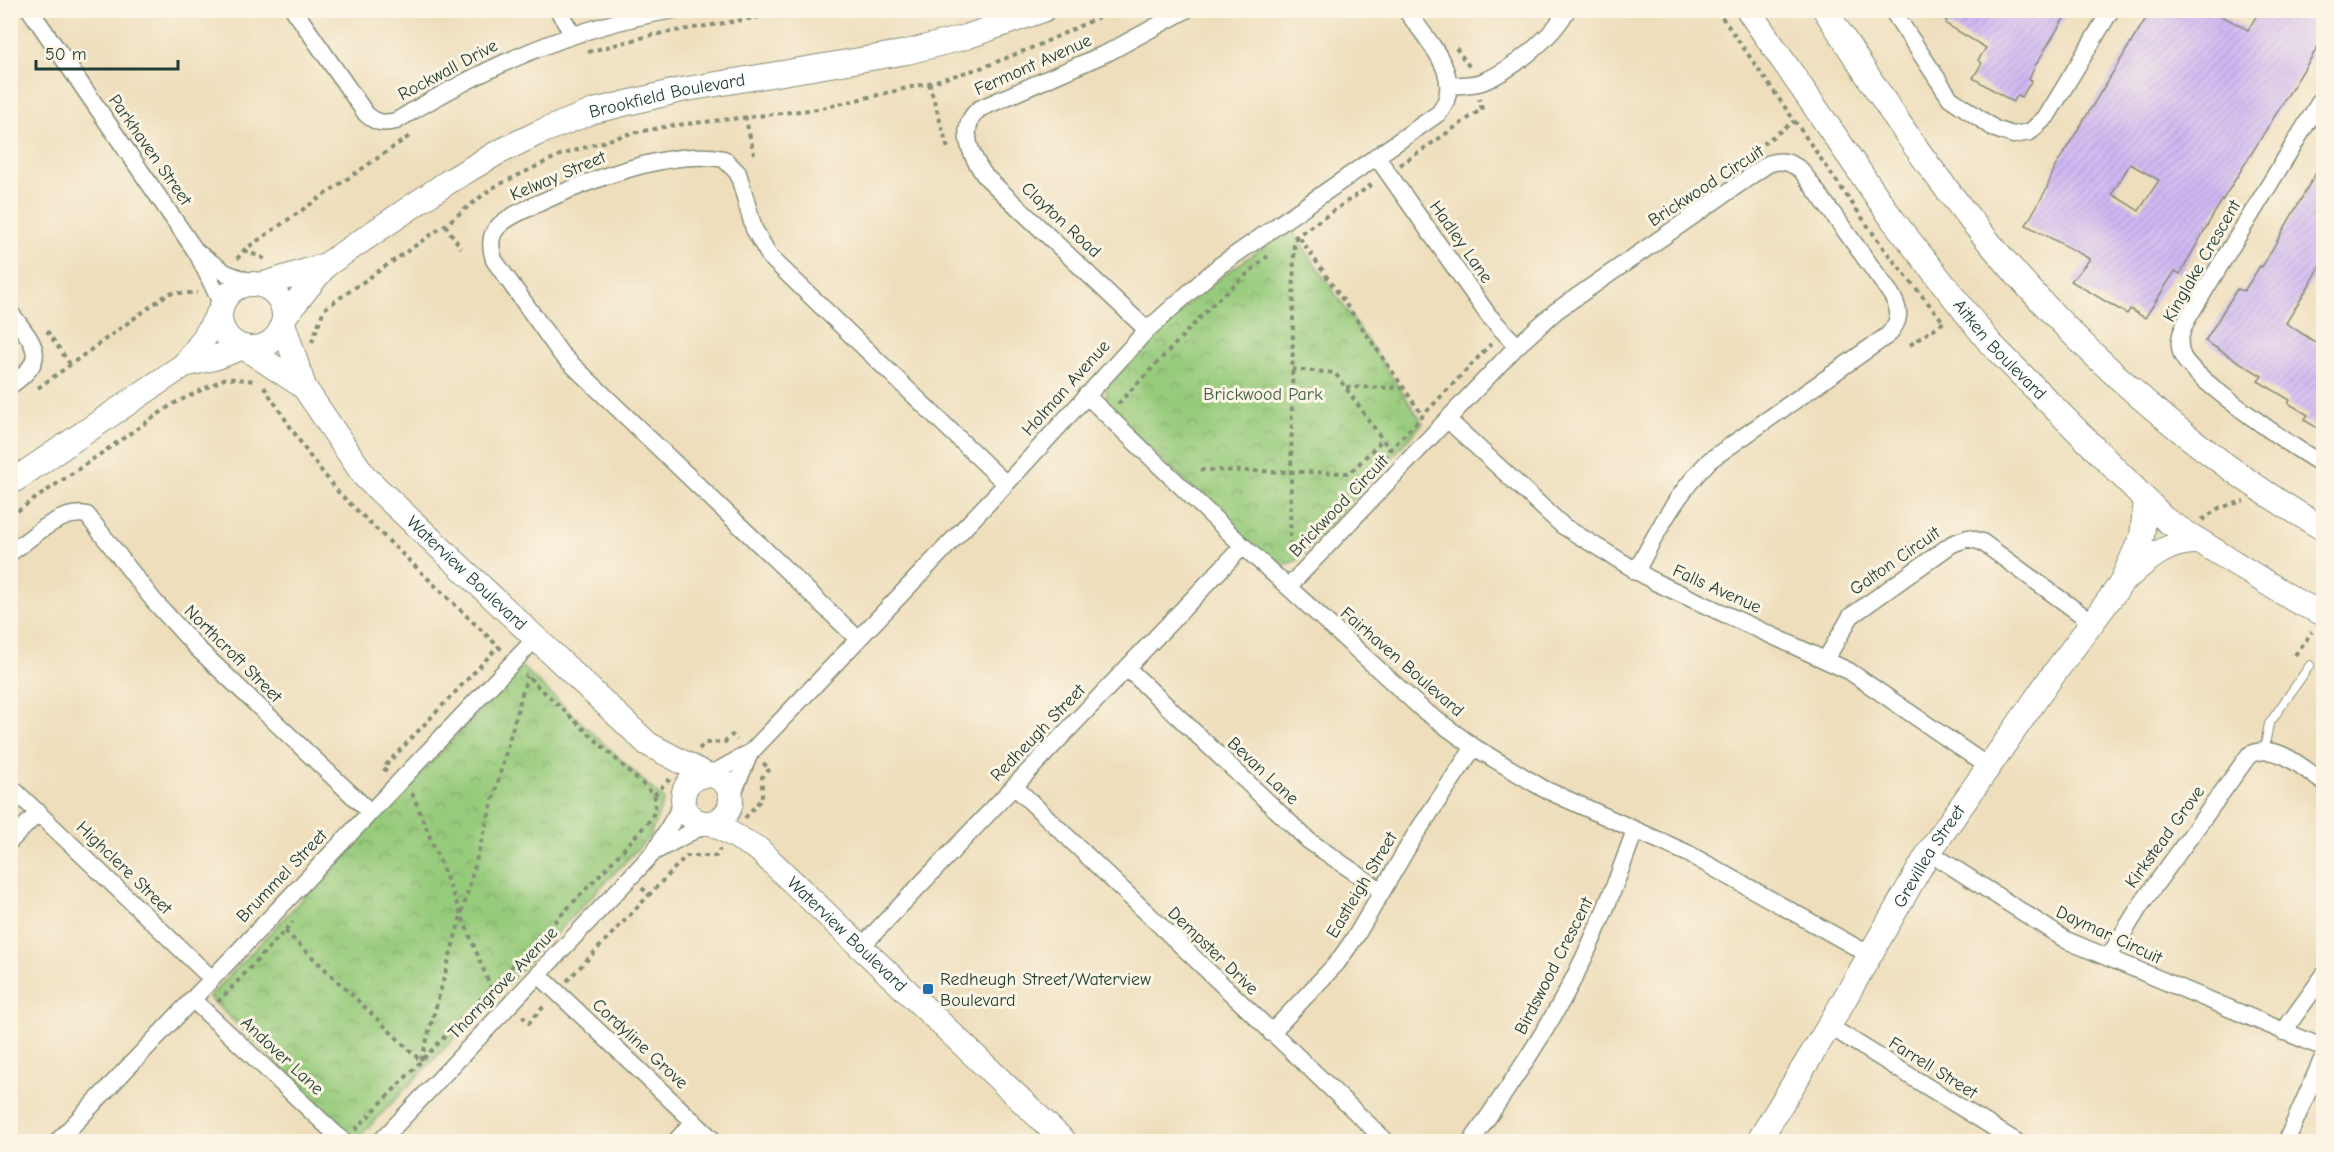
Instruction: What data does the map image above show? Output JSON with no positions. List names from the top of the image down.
{
  "streets": {
    "street": [
      "Fermont Avenue",
      "Rockwall Drive",
      "Brookfield Boulevard",
      "Parkhaven Street",
      "Kelway Street",
      "Brickwood Circuit",
      "Clayton Road",
      "Hadley Lane",
      "Kinglake Crescent",
      "Aitken Boulevard",
      "Holman Avenue",
      "Galton Circuit",
      "Waterview Boulevard",
      "Falls Avenue",
      "Northcroft Street",
      "Fairhaven Boulevard",
      "Redheugh Street",
      "Bevan Lane",
      "Kirkstead Grove",
      "Grevillea Street",
      "Highclere Street",
      "Brummel Street",
      "Eastleigh Street",
      "Daymar Circuit",
      "Dempster Drive",
      "Birdswood Crescent",
      "Thorngrove Avenue",
      "Cordyline Grove",
      "Andover Lane",
      "Farrell Street"
    ]
  },
  "crossings": [
    ["Fermont Avenue", "Clayton Road"],
    ["Brookfield Boulevard", "Parkhaven Street"],
    ["Brookfield Boulevard", "Waterview Boulevard"],
    ["Parkhaven Street", "Waterview Boulevard"],
    ["Kelway Street", "Holman Avenue"],
    ["Brickwood Circuit", "Hadley Lane"],
    ["Brickwood Circuit", "Falls Avenue"],
    ["Brickwood Circuit", "Fairhaven Boulevard"],
    ["Clayton Road", "Holman Avenue"],
    ["Hadley Lane", "Holman Avenue"],
    ["Holman Avenue", "Waterview Boulevard"],
    ["Holman Avenue", "Fairhaven Boulevard"],
    ["Holman Avenue", "Thorngrove Avenue"],
    ["Galton Circuit", "Falls Avenue"],
    ["Galton Circuit", "Grevillea Street"],
    ["Waterview Boulevard", "Redheugh Street"],
    ["Waterview Boulevard", "Brummel Street"],
    ["Waterview Boulevard", "Thorngrove Avenue"],
    ["Falls Avenue", "Grevillea Street"],
    ["Northcroft Street", "Brummel Street"],
    ["Fairhaven Boulevard", "Redheugh Street"],
    ["Fairhaven Boulevard", "Grevillea Street"],
    ["Fairhaven Boulevard", "Eastleigh Street"],
    ["Fairhaven Boulevard", "Birdswood Crescent"],
    ["Redheugh Street", "Bevan Lane"],
    ["Redheugh Street", "Dempster Drive"],
    ["Bevan Lane", "Eastleigh Street"],
    ["Kirkstead Grove", "Daymar Circuit"],
    ["Grevillea Street", "Daymar Circuit"],
    ["Grevillea Street", "Farrell Street"],
    ["Highclere Street", "Brummel Street"],
    ["Brummel Street", "Andover Lane"],
    ["Eastleigh Street", "Dempster Drive"],
    ["Thorngrove Avenue", "Cordyline Grove"]
  ],
  "parks": ["Brickwood Park"],
  "places": {
    "transit": ["Redheugh Street/Waterview Boulevard"]
  },
  "scale_bar": "50 m"
}
